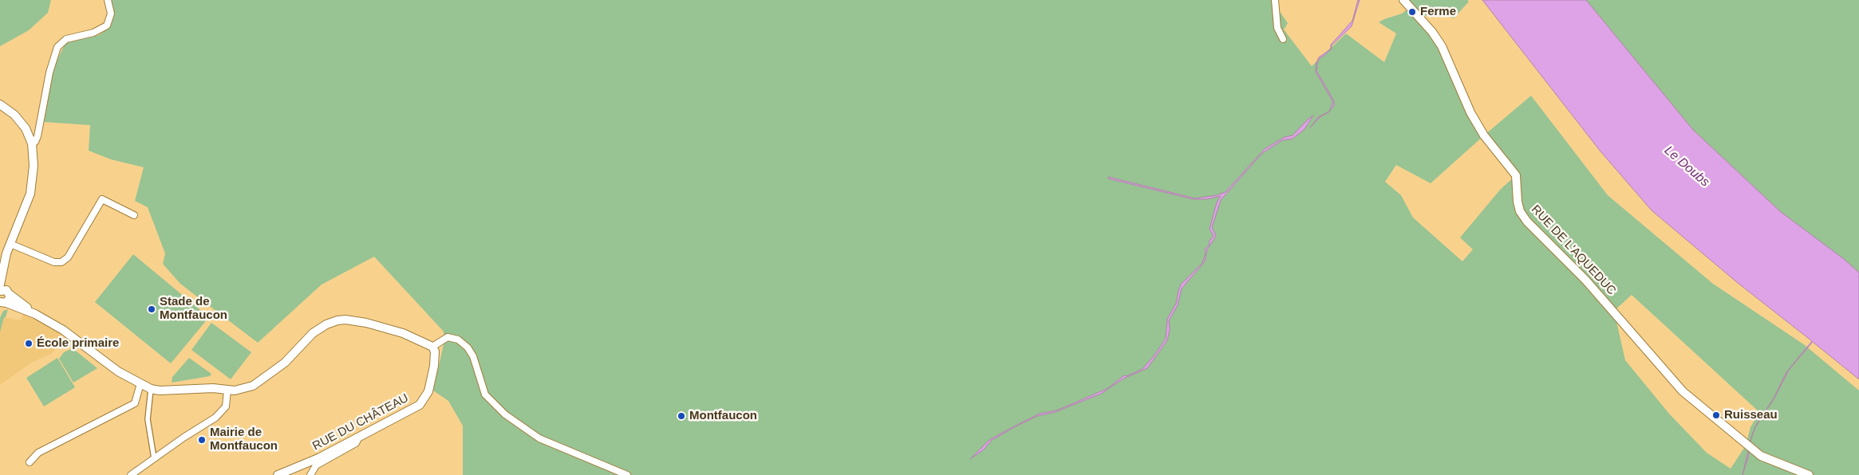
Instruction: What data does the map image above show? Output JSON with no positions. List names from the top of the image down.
{
  "streets": {
    "street": ["RUE DE L'AQUEDUC", "RUE DU CHÂTEAU"]
  },
  "water": ["Le Doubs"],
  "places": [
    "Ferme",
    "Stade de Montfaucon",
    "École primaire",
    "Ruisseau",
    "Montfaucon",
    "Mairie de Montfaucon"
  ]
}
